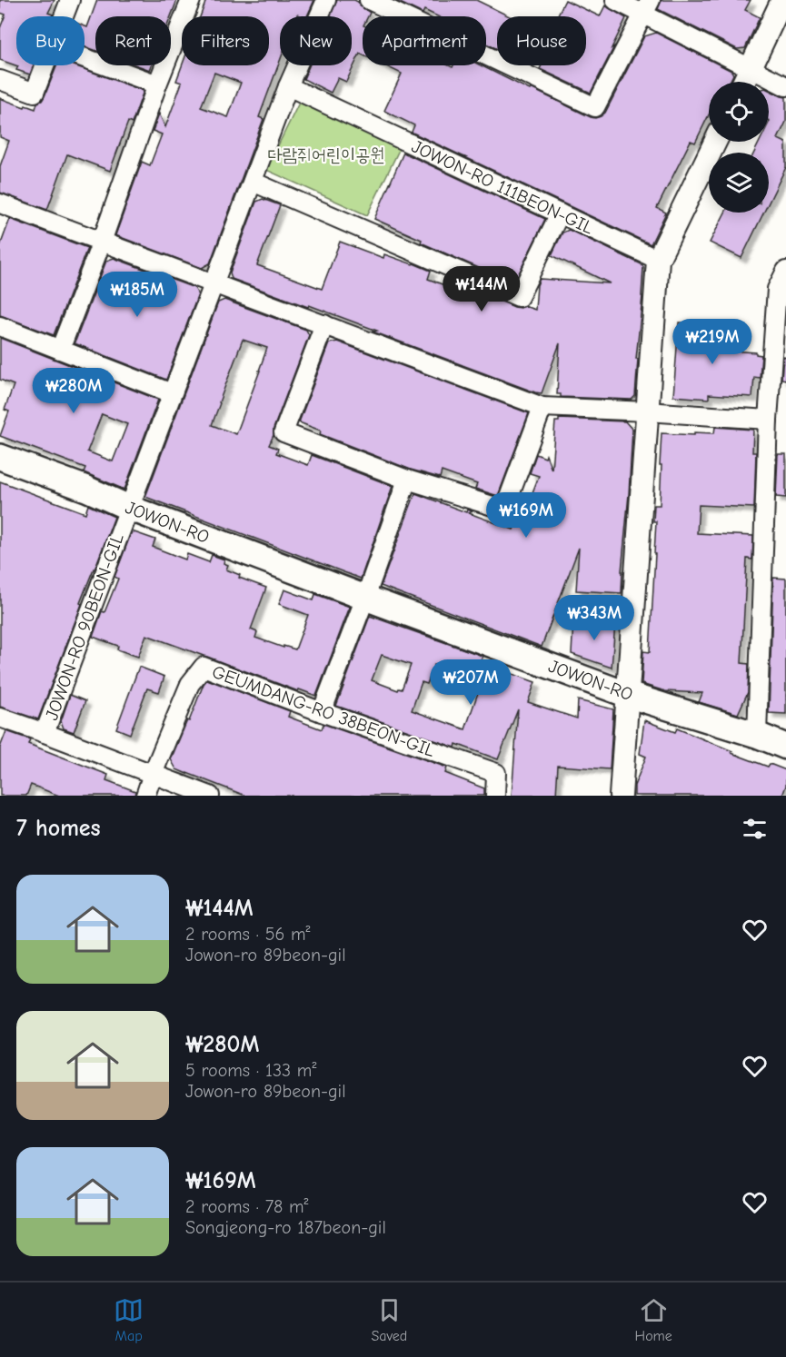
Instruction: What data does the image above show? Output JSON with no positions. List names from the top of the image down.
{
  "streets": {
    "main road": ["JOWON-RO"],
    "street": ["JOWON-RO 111BEON-GIL", "JOWON-RO 90BEON-GIL", "GEUMDANG-RO 38BEON-GIL"]
  },
  "crossings": [
    ["JOWON-RO 111BEON-GIL", "JOWON-RO 90BEON-GIL"],
    ["JOWON-RO", "JOWON-RO 90BEON-GIL"]
  ],
  "parks": ["다람쥐어린이공원"],
  "page": {
    "chip": [
      "Buy",
      "Rent",
      "Filters",
      "New",
      "Apartment",
      "House"
    ],
    "price": [
      "₩144M",
      "₩185M",
      "₩219M",
      "₩280M",
      "₩169M",
      "₩343M",
      "₩207M"
    ],
    "heading": "7 homes",
    "list": [
      {
        "name": "₩144M",
        "note": "2 rooms · 56 m² · Jowon-ro 89beon-gil"
      },
      {
        "name": "₩280M",
        "note": "5 rooms · 133 m² · Jowon-ro 89beon-gil"
      },
      {
        "name": "₩169M",
        "note": "2 rooms · 78 m² · Songjeong-ro 187beon-gil"
      }
    ],
    "tabs": ["Map", "Saved", "Home"]
  }
}
